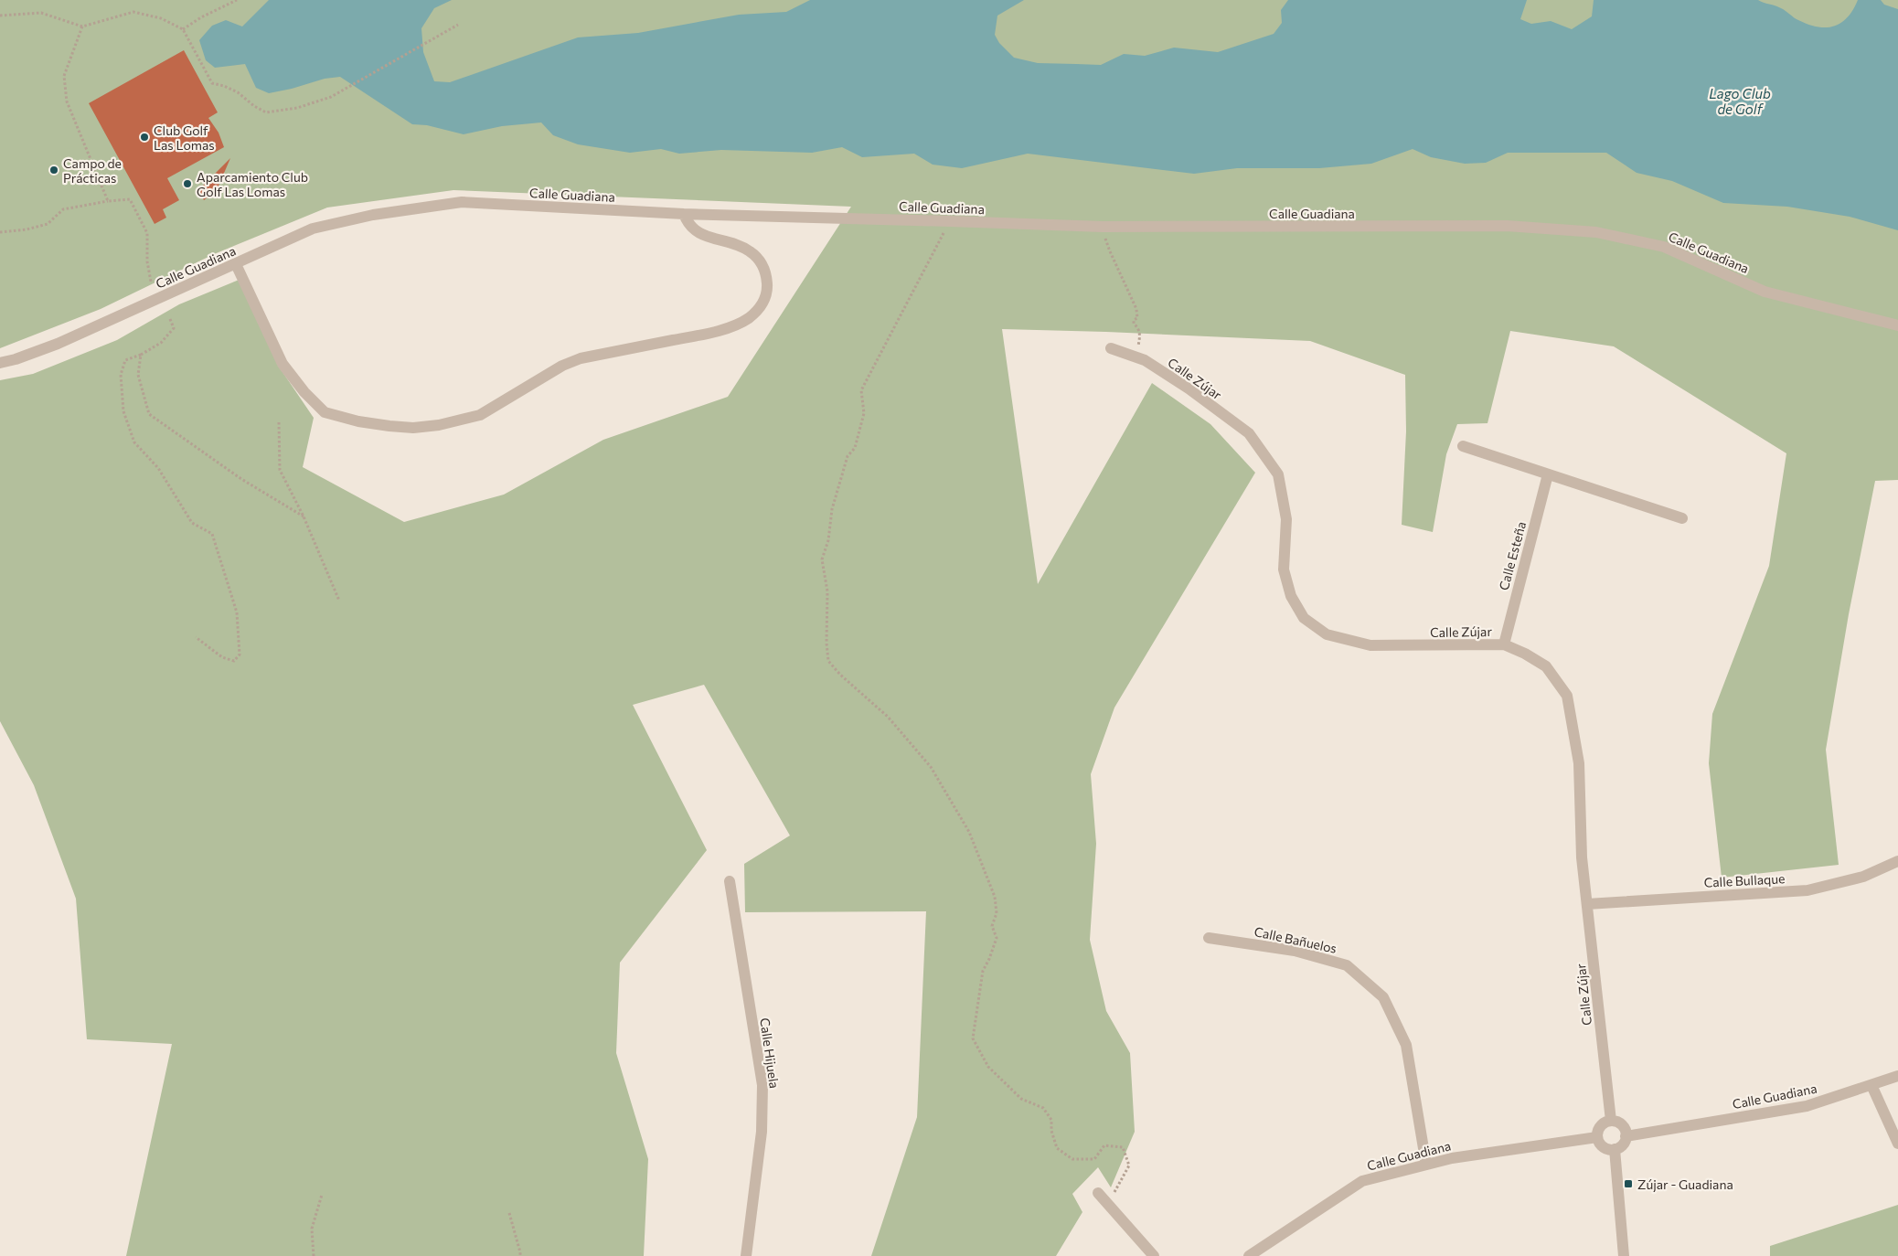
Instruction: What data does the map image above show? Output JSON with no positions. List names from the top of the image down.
{
  "streets": {
    "street": [
      "Calle Guadiana",
      "Calle Zújar",
      "Calle Esteña",
      "Calle Bullaque",
      "Calle Bañuelos",
      "Calle Hijuela"
    ]
  },
  "crossings": [
    ["Calle Guadiana", "Calle Zújar"],
    ["Calle Guadiana", "Calle Bañuelos"],
    ["Calle Zújar", "Calle Esteña"],
    ["Calle Zújar", "Calle Bullaque"]
  ],
  "water": ["Lago Club de Golf"],
  "places": {
    "other": ["Club Golf Las Lomas", "Campo de Prácticas", "Aparcamiento Club Golf Las Lomas"],
    "transit": ["Zújar - Guadiana"]
  }
}
